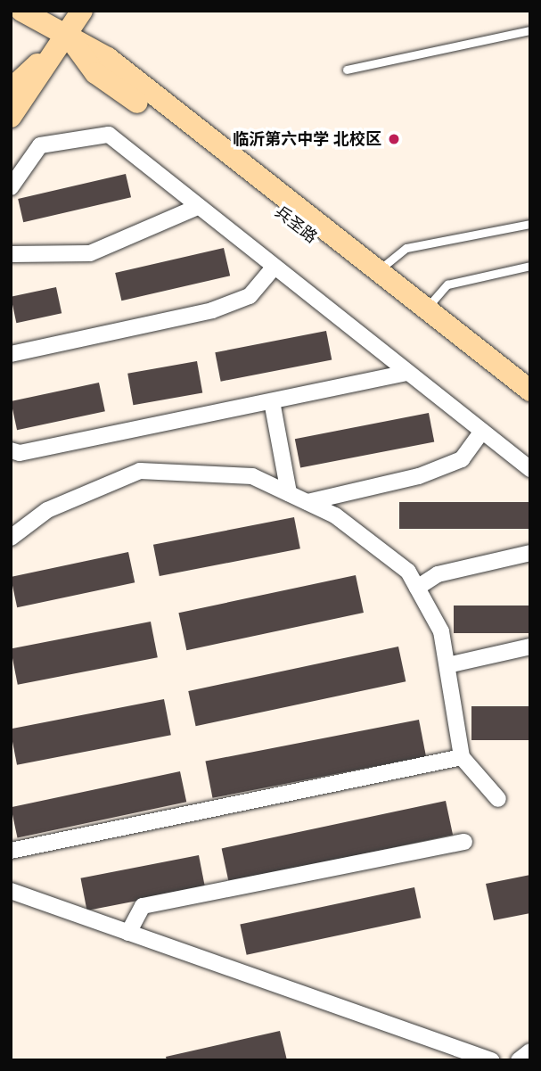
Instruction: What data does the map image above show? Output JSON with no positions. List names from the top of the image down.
{
  "streets": {
    "main road": ["兵圣路"]
  },
  "places": ["临沂第六中学 北校区"]
}
